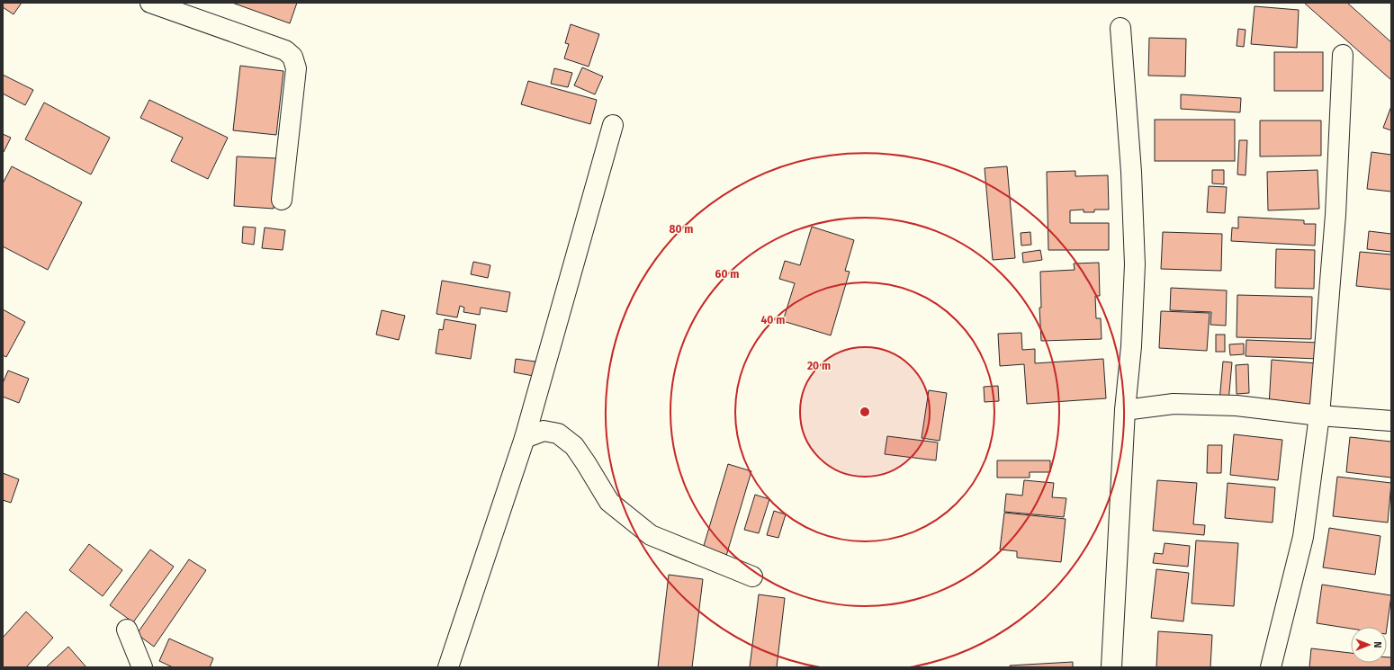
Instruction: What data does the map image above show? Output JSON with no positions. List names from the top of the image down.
{
  "north": "right",
  "rings": [
    "80 m",
    "60 m",
    "40 m",
    "20 m"
  ]
}
